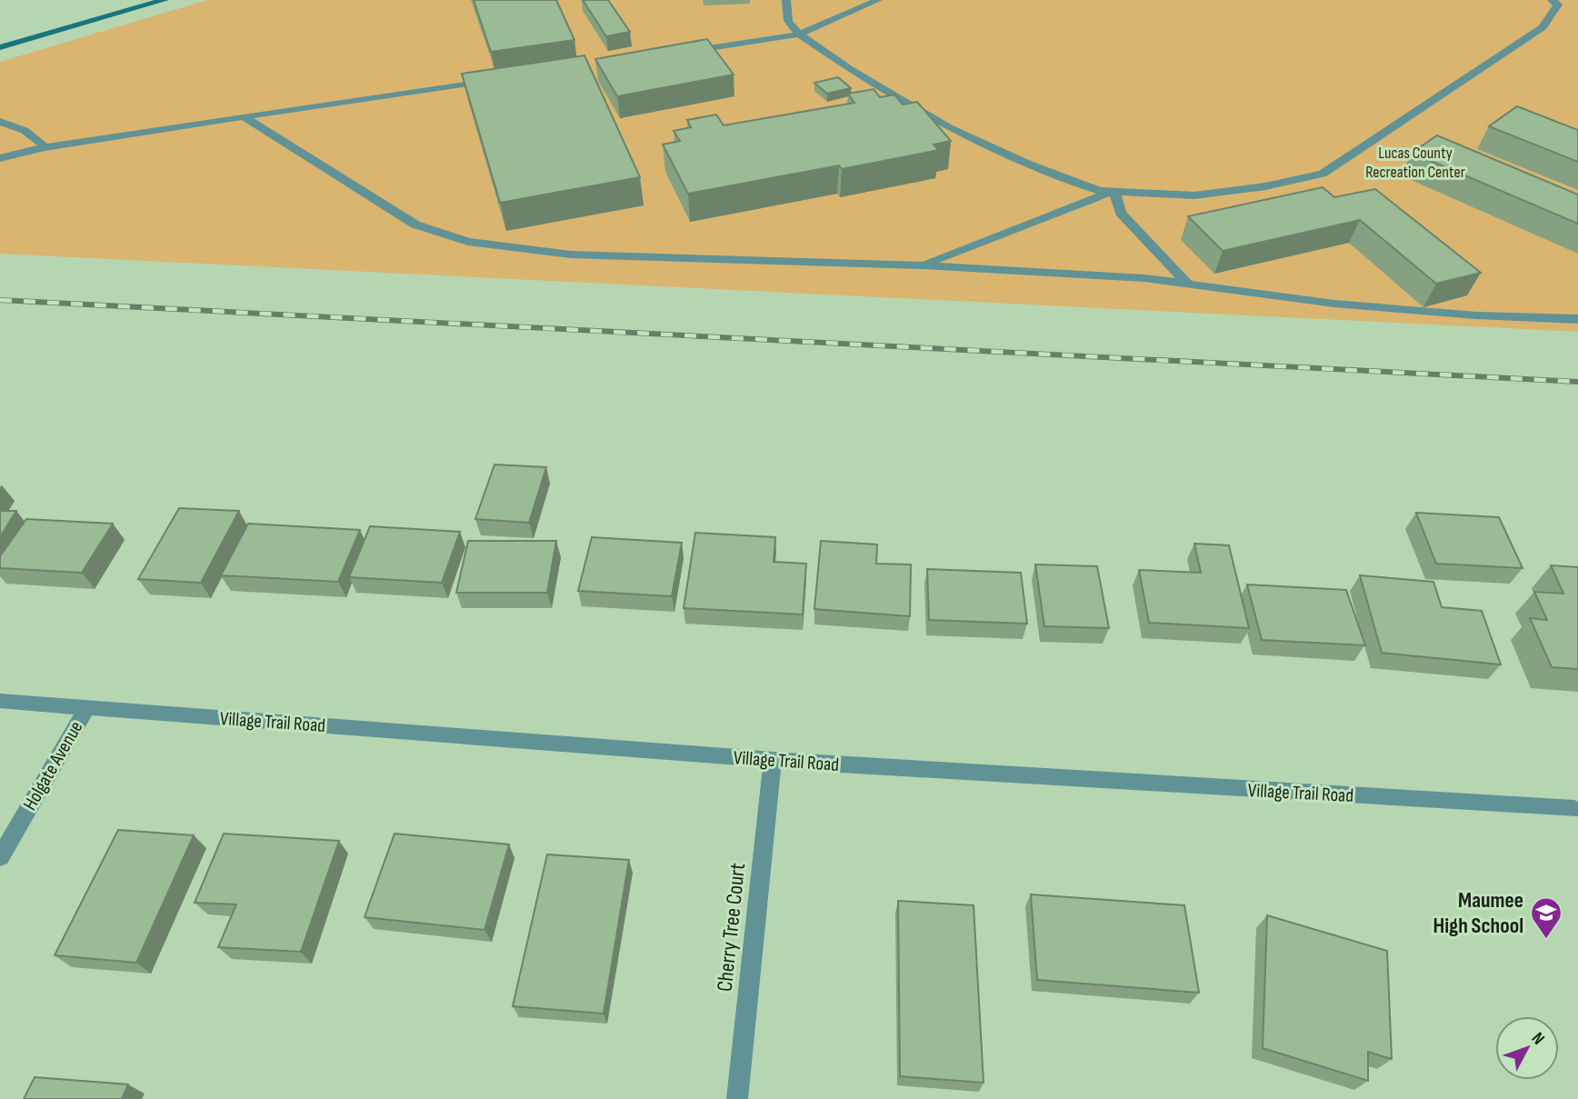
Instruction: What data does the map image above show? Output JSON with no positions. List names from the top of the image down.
{
  "streets": {
    "street": ["Village Trail Road", "Holgate Avenue", "Cherry Tree Court"]
  },
  "crossings": [
    ["Village Trail Road", "Holgate Avenue"],
    ["Village Trail Road", "Cherry Tree Court"]
  ],
  "parks": ["Lucas County Recreation Center"],
  "places": {
    "school or university": ["Maumee High School"]
  },
  "north": "top right"
}
